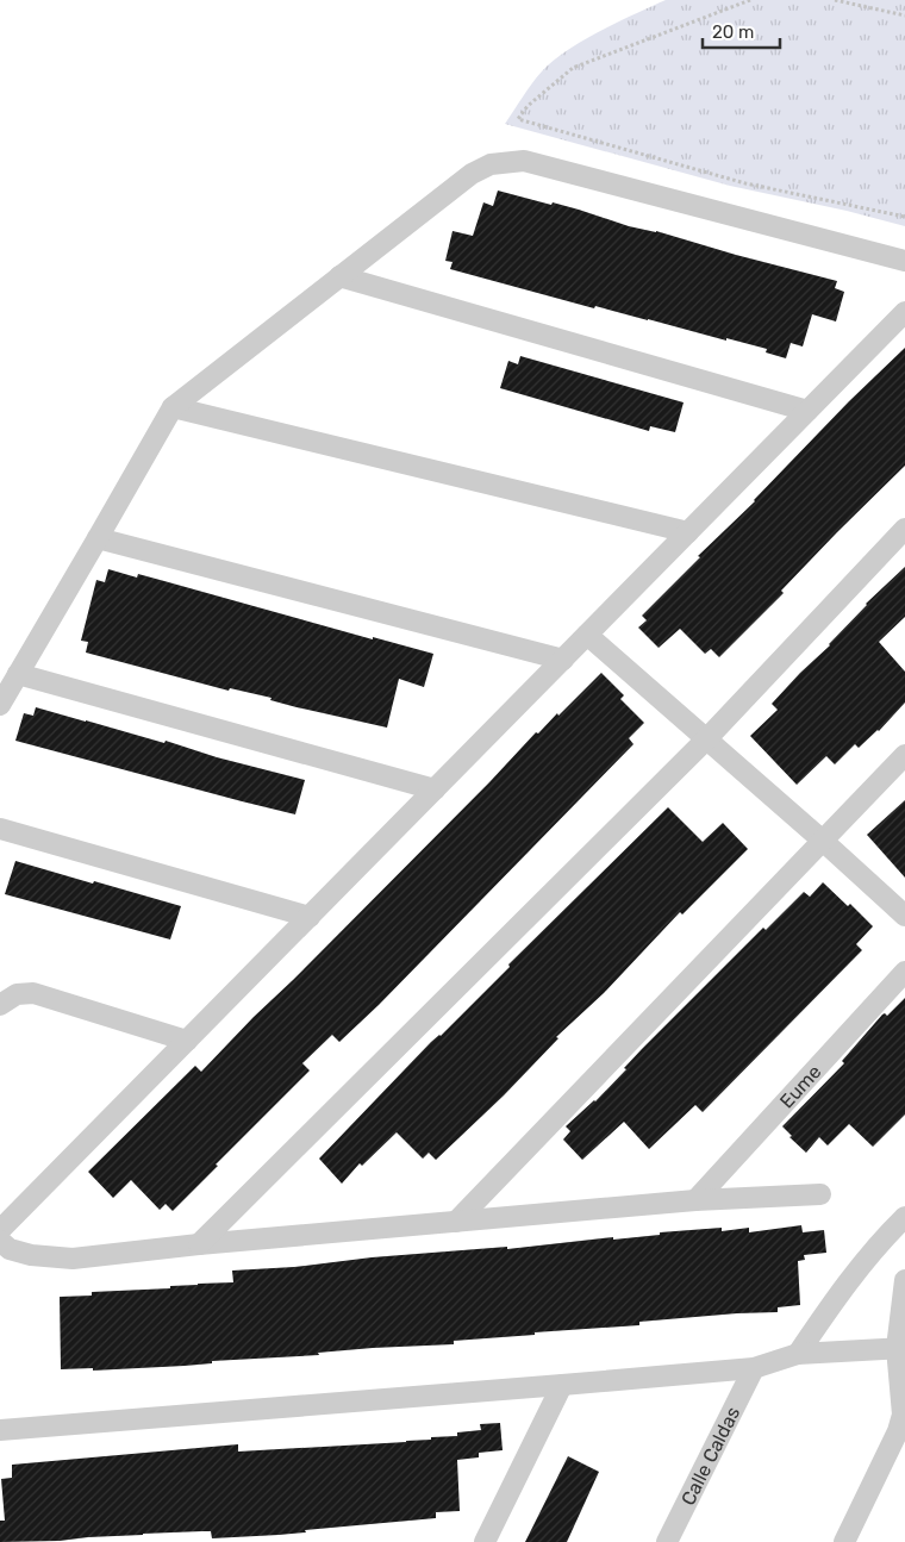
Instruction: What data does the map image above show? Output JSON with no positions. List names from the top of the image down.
{
  "streets": {
    "street": ["Eume", "Calle Caldas"]
  },
  "scale_bar": "20 m"
}
